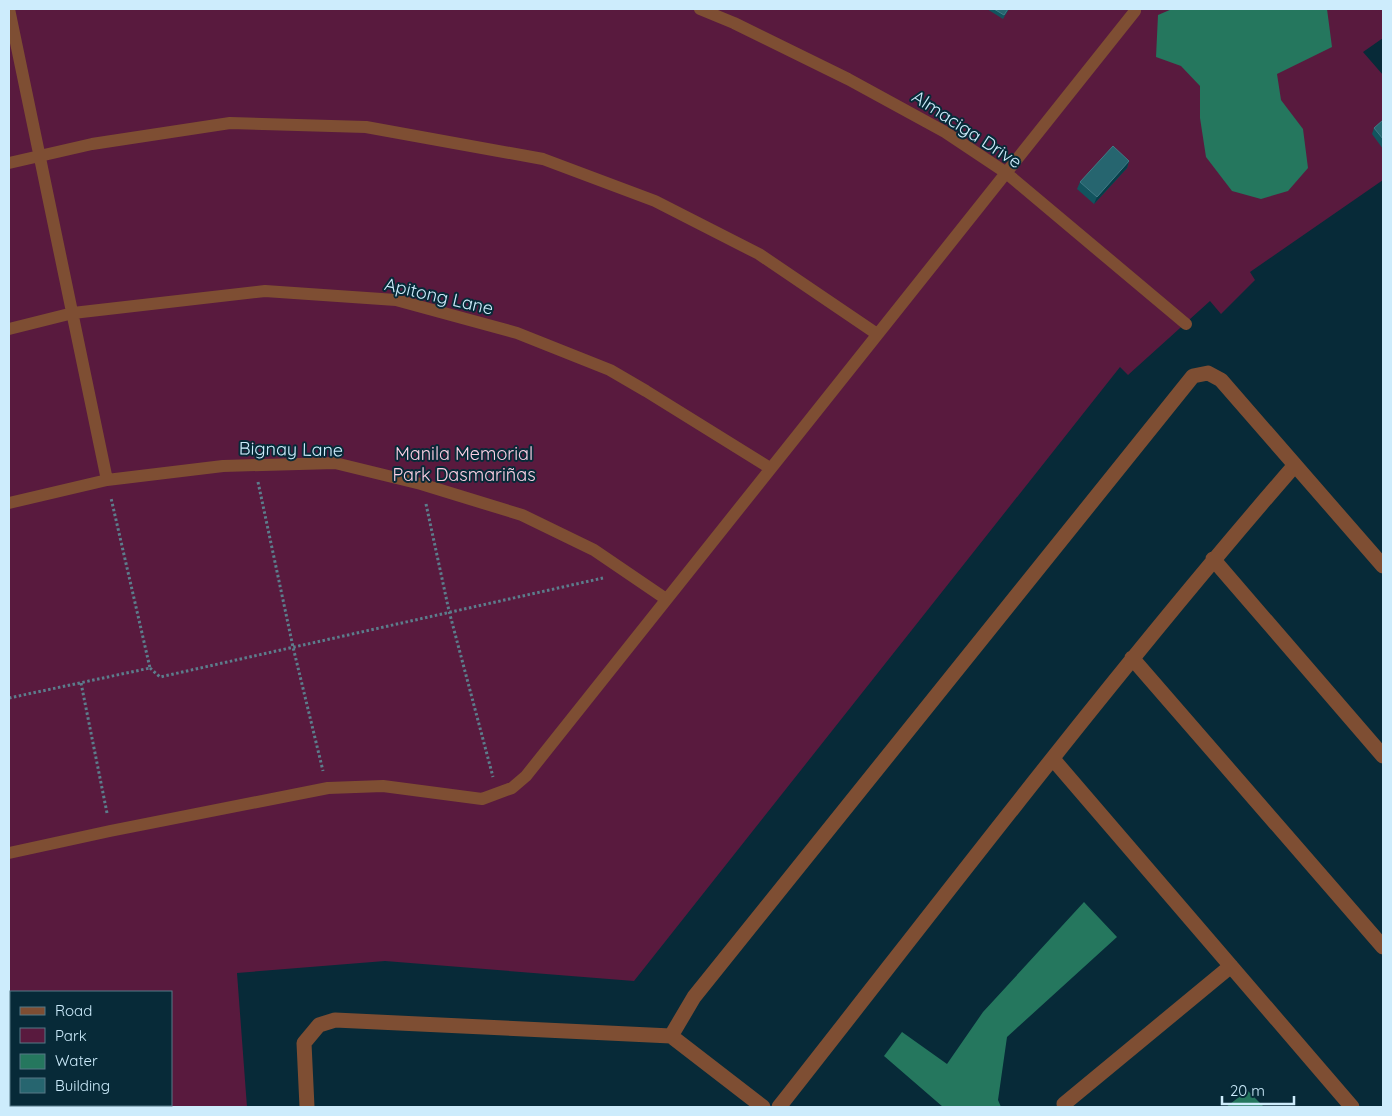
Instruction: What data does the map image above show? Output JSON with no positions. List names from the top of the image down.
{
  "streets": {
    "lane": ["Almaciga Drive", "Apitong Lane", "Bignay Lane"]
  },
  "parks": ["Manila Memorial Park Dasmariñas"],
  "legend": [
    "Road",
    "Park",
    "Water",
    "Building"
  ],
  "scale_bar": "20 m"
}
